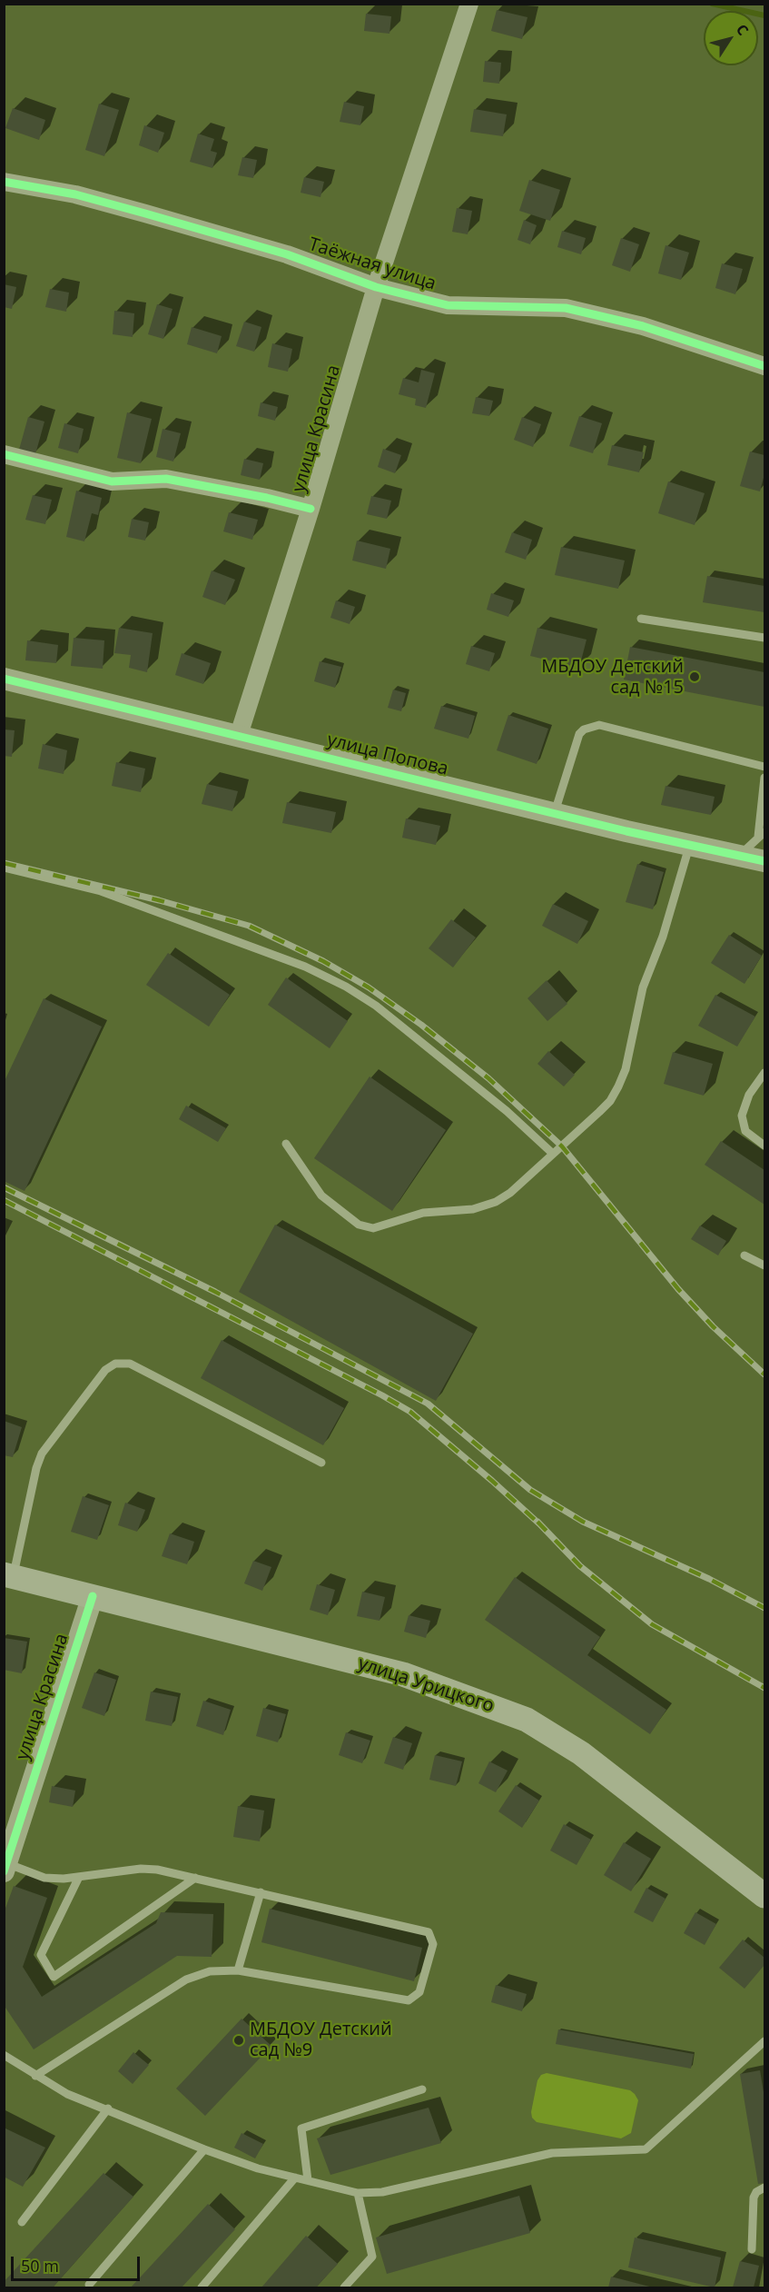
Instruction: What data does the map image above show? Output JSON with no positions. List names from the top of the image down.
{
  "streets": {
    "main road": ["улица Урицкого"],
    "street": ["Таёжная улица", "улица Красина", "улица Попова"]
  },
  "crossings": [
    ["Таёжная улица", "улица Красина"],
    ["улица Красина", "улица Попова"],
    ["улица Красина", "улица Урицкого"]
  ],
  "places": ["МБДОУ Детский сад №15", "МБДОУ Детский сад №9"],
  "scale_bar": "50 m",
  "north": "top right"
}
